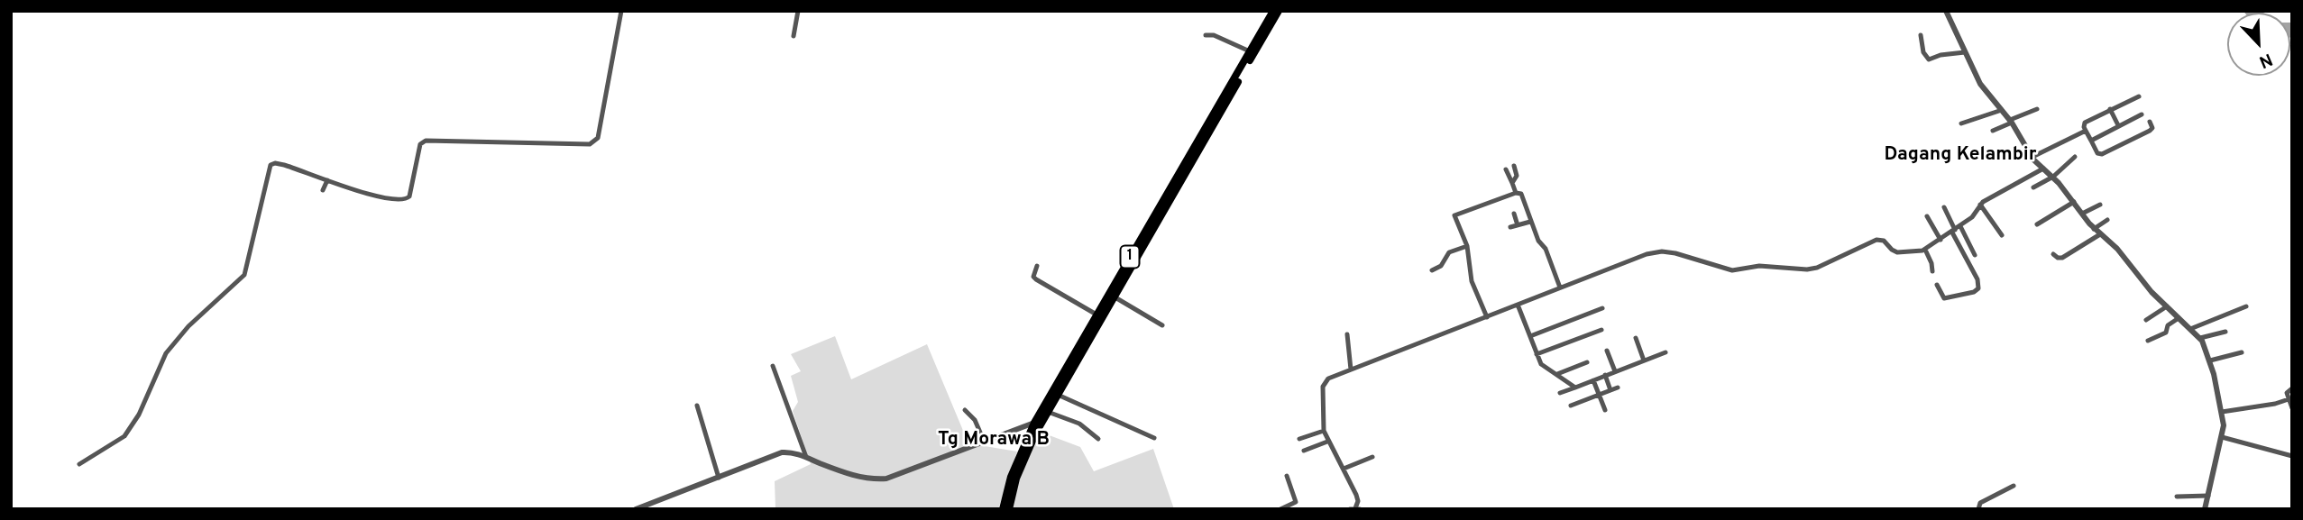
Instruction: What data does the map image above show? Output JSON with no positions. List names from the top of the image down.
{
  "streets": {
    "highway": ["1"]
  },
  "districts": ["Dagang Kelambir", "Tg Morawa B"],
  "north": "bottom right"
}
